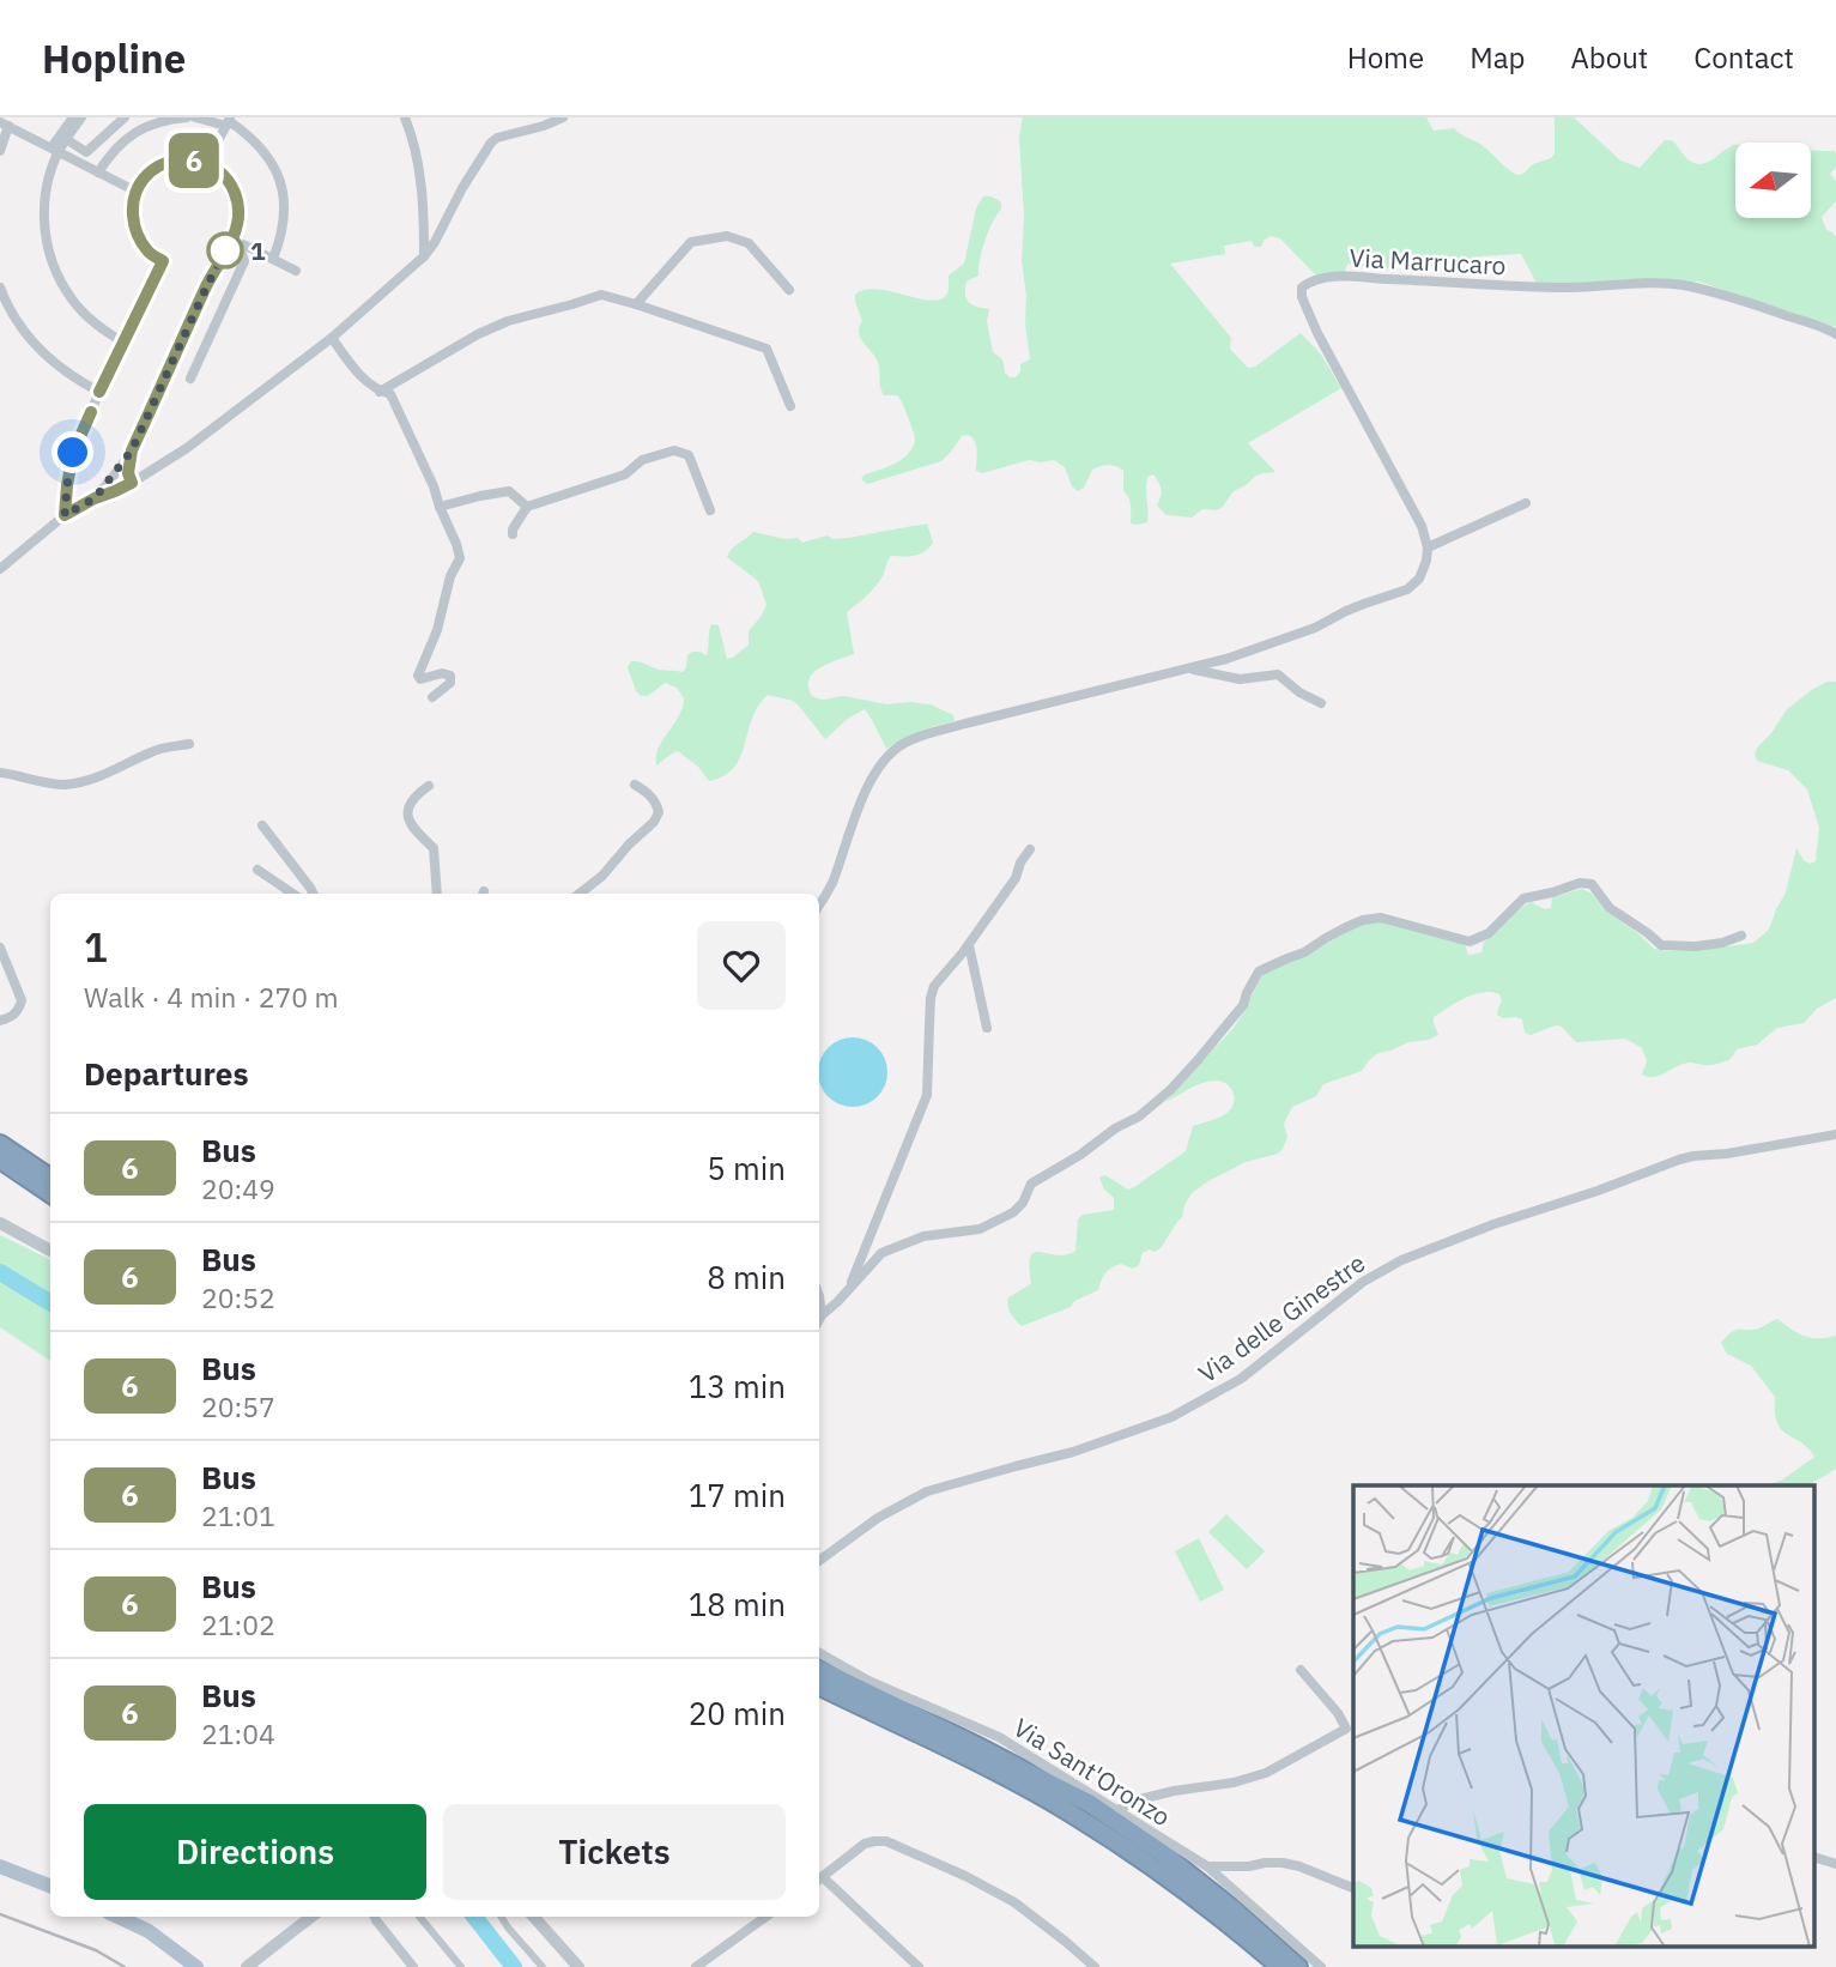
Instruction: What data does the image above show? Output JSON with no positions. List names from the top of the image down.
{
  "streets": {
    "street": ["Via Marrucaro", "Via delle Ginestre", "Via Sant'Oronzo"]
  },
  "places": ["1"],
  "lines": ["bus line 6"],
  "north": "left",
  "page": {
    "header": "Hopline",
    "nav": [
      "Home",
      "Map",
      "About",
      "Contact"
    ],
    "on_map": "6",
    "heading": [
      ["1", "Walk · 4 min · 270 m"],
      "Departures"
    ],
    "list": [
      {
        "mark": "6",
        "name": "Bus",
        "note": "20:49",
        "value": "5 min"
      },
      {
        "mark": "6",
        "name": "Bus",
        "note": "20:52",
        "value": "8 min"
      },
      {
        "mark": "6",
        "name": "Bus",
        "note": "20:57",
        "value": "13 min"
      },
      {
        "mark": "6",
        "name": "Bus",
        "note": "21:01",
        "value": "17 min"
      },
      {
        "mark": "6",
        "name": "Bus",
        "note": "21:02",
        "value": "18 min"
      },
      {
        "mark": "6",
        "name": "Bus",
        "note": "21:04",
        "value": "20 min"
      }
    ],
    "buttons": ["Directions", "Tickets"]
  }
}
